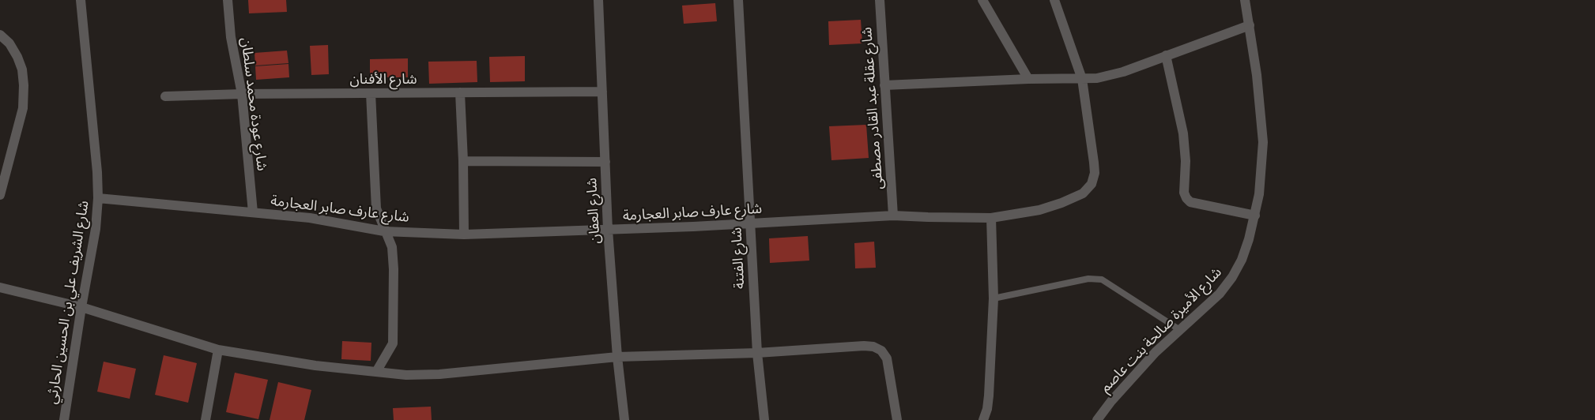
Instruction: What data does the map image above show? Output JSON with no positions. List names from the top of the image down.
{
  "streets": {
    "street": [
      "شارع الأفنان",
      "شارع عودة محمد سلطان",
      "شارع عقلة عبد القادر مصطفى",
      "شارع عارف صابر العجارمة",
      "شارع العفان",
      "شارع الفتنة",
      "شارع الشريف علي بن الحسين الحارثي",
      "شارع الأميرة صالحة بنت عاصم"
    ]
  },
  "crossings": [
    ["شارع الأفنان", "شارع عودة محمد سلطان"],
    ["شارع الأفنان", "شارع العفان"],
    ["شارع عودة محمد سلطان", "شارع عارف صابر العجارمة"],
    ["شارع عقلة عبد القادر مصطفى", "شارع عارف صابر العجارمة"],
    ["شارع عارف صابر العجارمة", "شارع العفان"],
    ["شارع عارف صابر العجارمة", "شارع الفتنة"],
    ["شارع عارف صابر العجارمة", "شارع الشريف علي بن الحسين الحارثي"]
  ]
}
